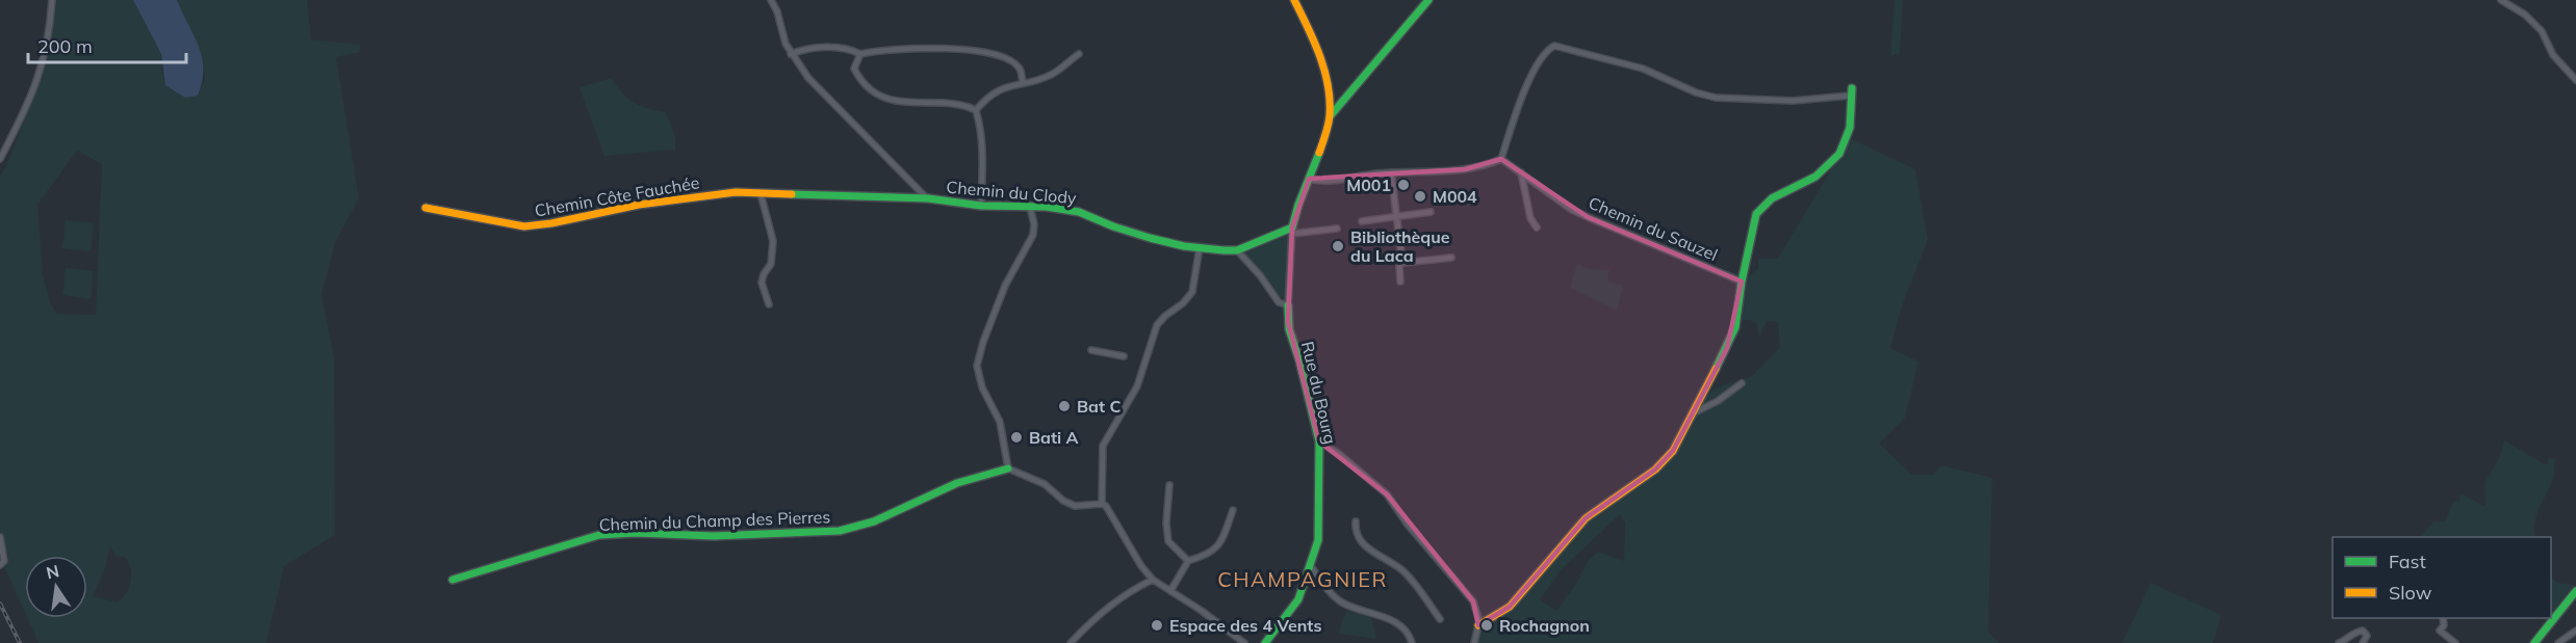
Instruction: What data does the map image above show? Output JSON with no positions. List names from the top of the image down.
{
  "streets": {
    "street": [
      "Chemin du Clody",
      "Chemin Côte Fauchée",
      "Chemin du Sauzel",
      "Rue du Bourg",
      "Chemin du Champ des Pierres"
    ]
  },
  "crossings": [
    ["Chemin du Clody", "Chemin Côte Fauchée"]
  ],
  "districts": ["CHAMPAGNIER"],
  "places": [
    "M001",
    "M004",
    "Bibliothèque du Laca",
    "Bat C",
    "Bati A",
    "Espace des 4 Vents",
    "Rochagnon"
  ],
  "legend": ["Fast", "Slow"],
  "scale_bar": "200 m",
  "north": "top"
}
